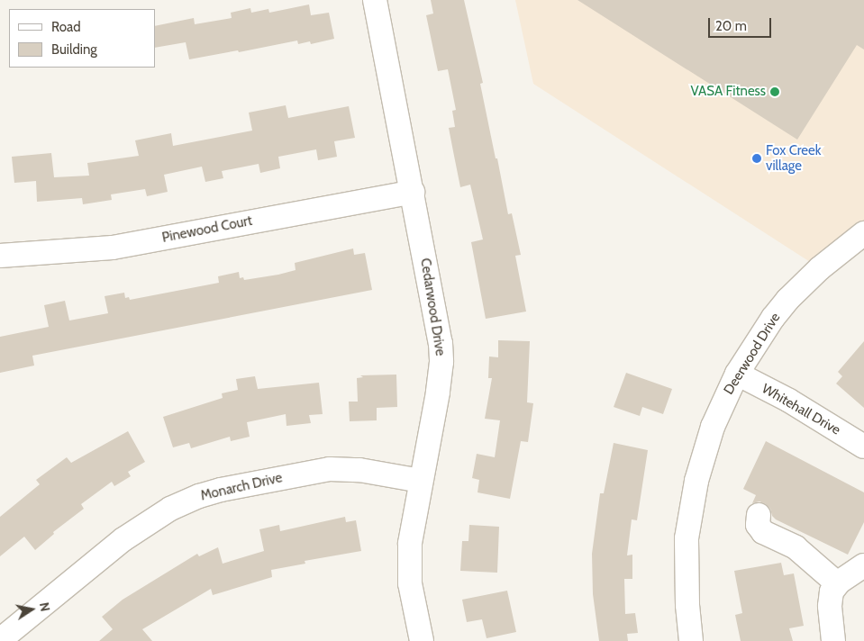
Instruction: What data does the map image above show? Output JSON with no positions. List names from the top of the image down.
{
  "streets": {
    "street": [
      "Pinewood Court",
      "Cedarwood Drive",
      "Deerwood Drive",
      "Whitehall Drive",
      "Monarch Drive"
    ]
  },
  "crossings": [
    ["Pinewood Court", "Cedarwood Drive"],
    ["Cedarwood Drive", "Monarch Drive"],
    ["Deerwood Drive", "Whitehall Drive"]
  ],
  "places": ["VASA Fitness", "Fox Creek village"],
  "legend": ["Road", "Building"],
  "scale_bar": "20 m",
  "north": "right"
}
